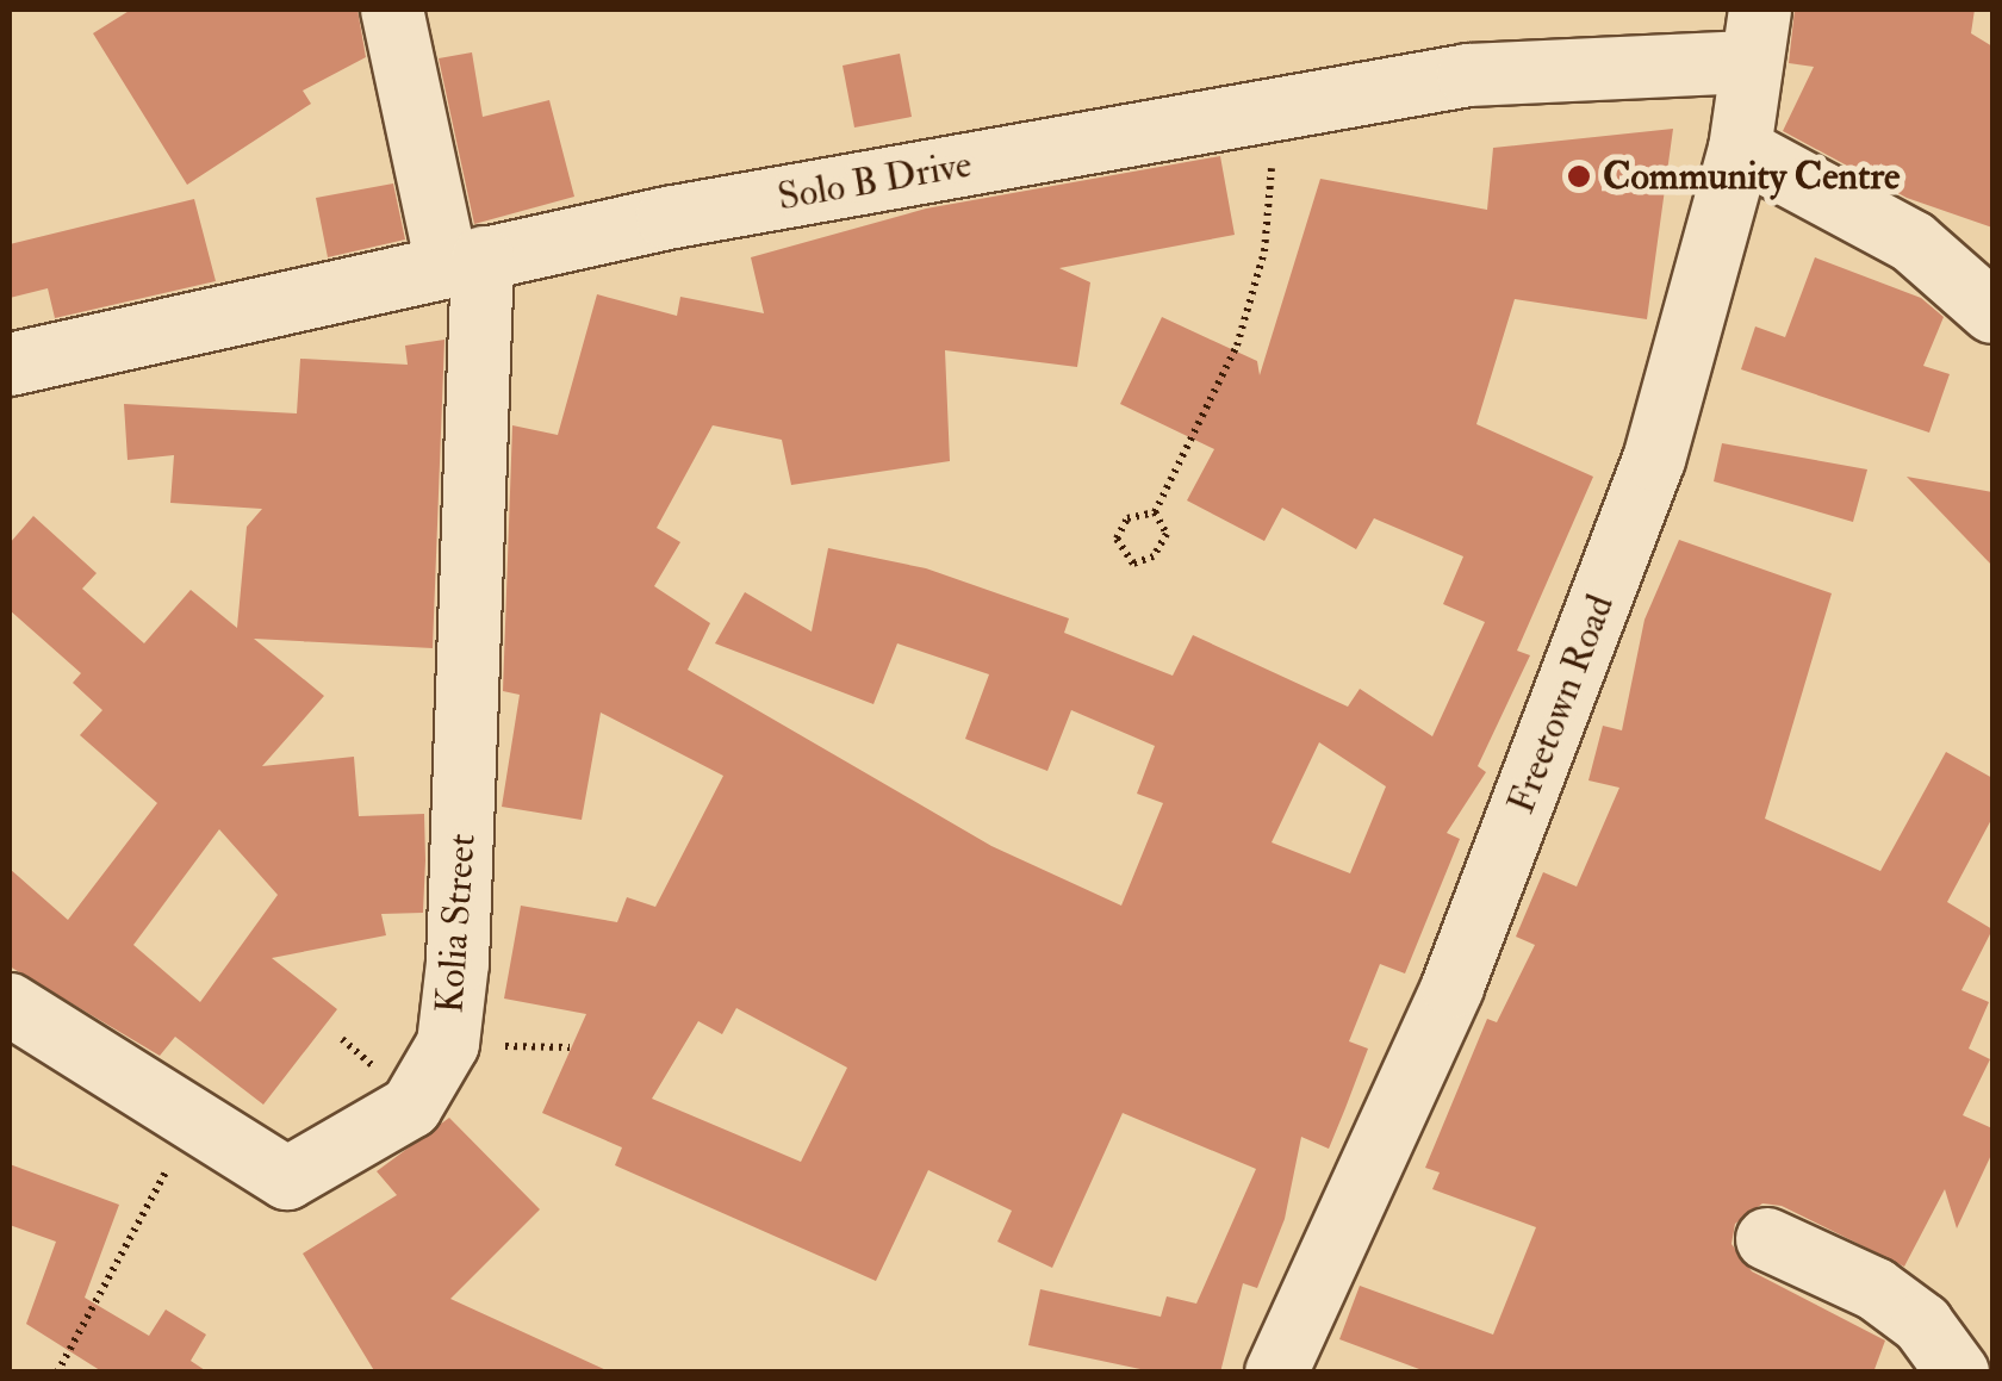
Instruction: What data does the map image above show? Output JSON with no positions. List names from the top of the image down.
{
  "streets": {
    "street": ["Solo B Drive", "Freetown Road", "Kolia Street"]
  },
  "crossings": [
    ["Solo B Drive", "Freetown Road"],
    ["Solo B Drive", "Kolia Street"]
  ],
  "places": ["Community Centre"]
}
